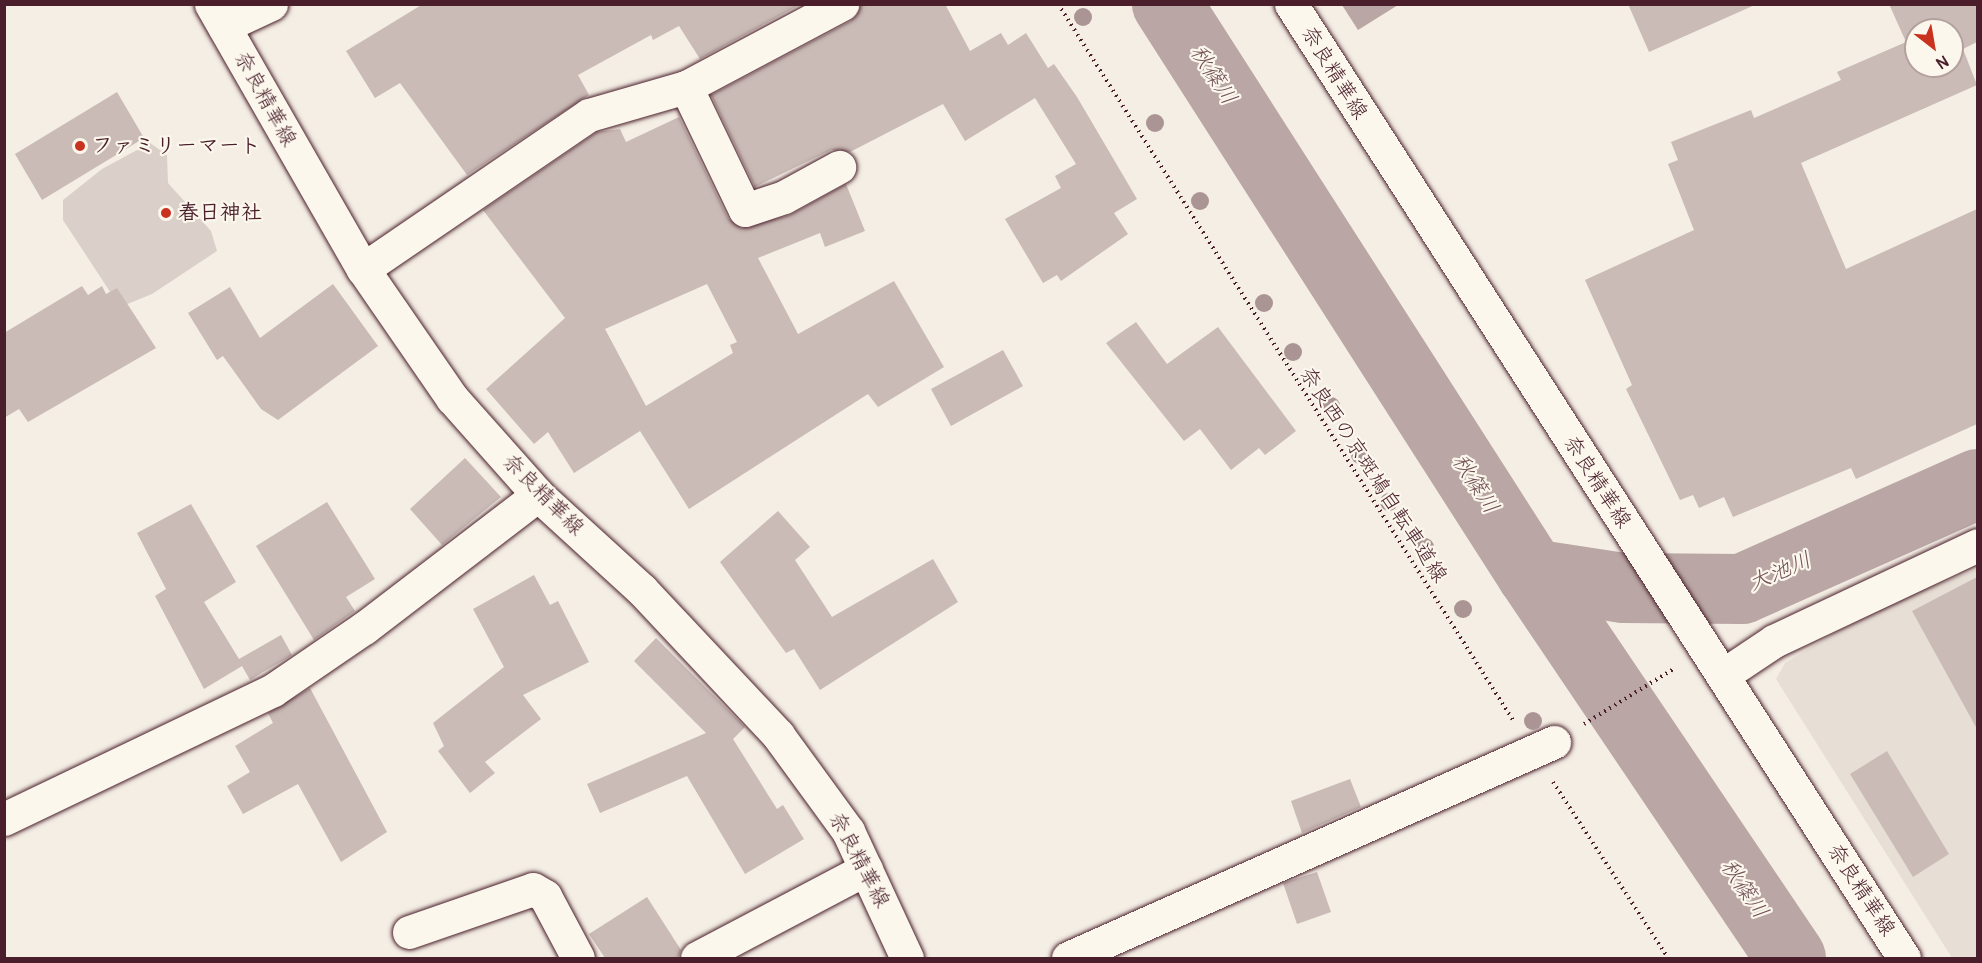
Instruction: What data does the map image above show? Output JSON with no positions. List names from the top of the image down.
{
  "streets": {
    "street": ["奈良精華線"],
    "path": ["奈良西の京斑鳩自転車道線"]
  },
  "water": ["秋篠川", "大池川"],
  "places": ["ファミリーマート", "春日神社"],
  "north": "bottom right"
}
